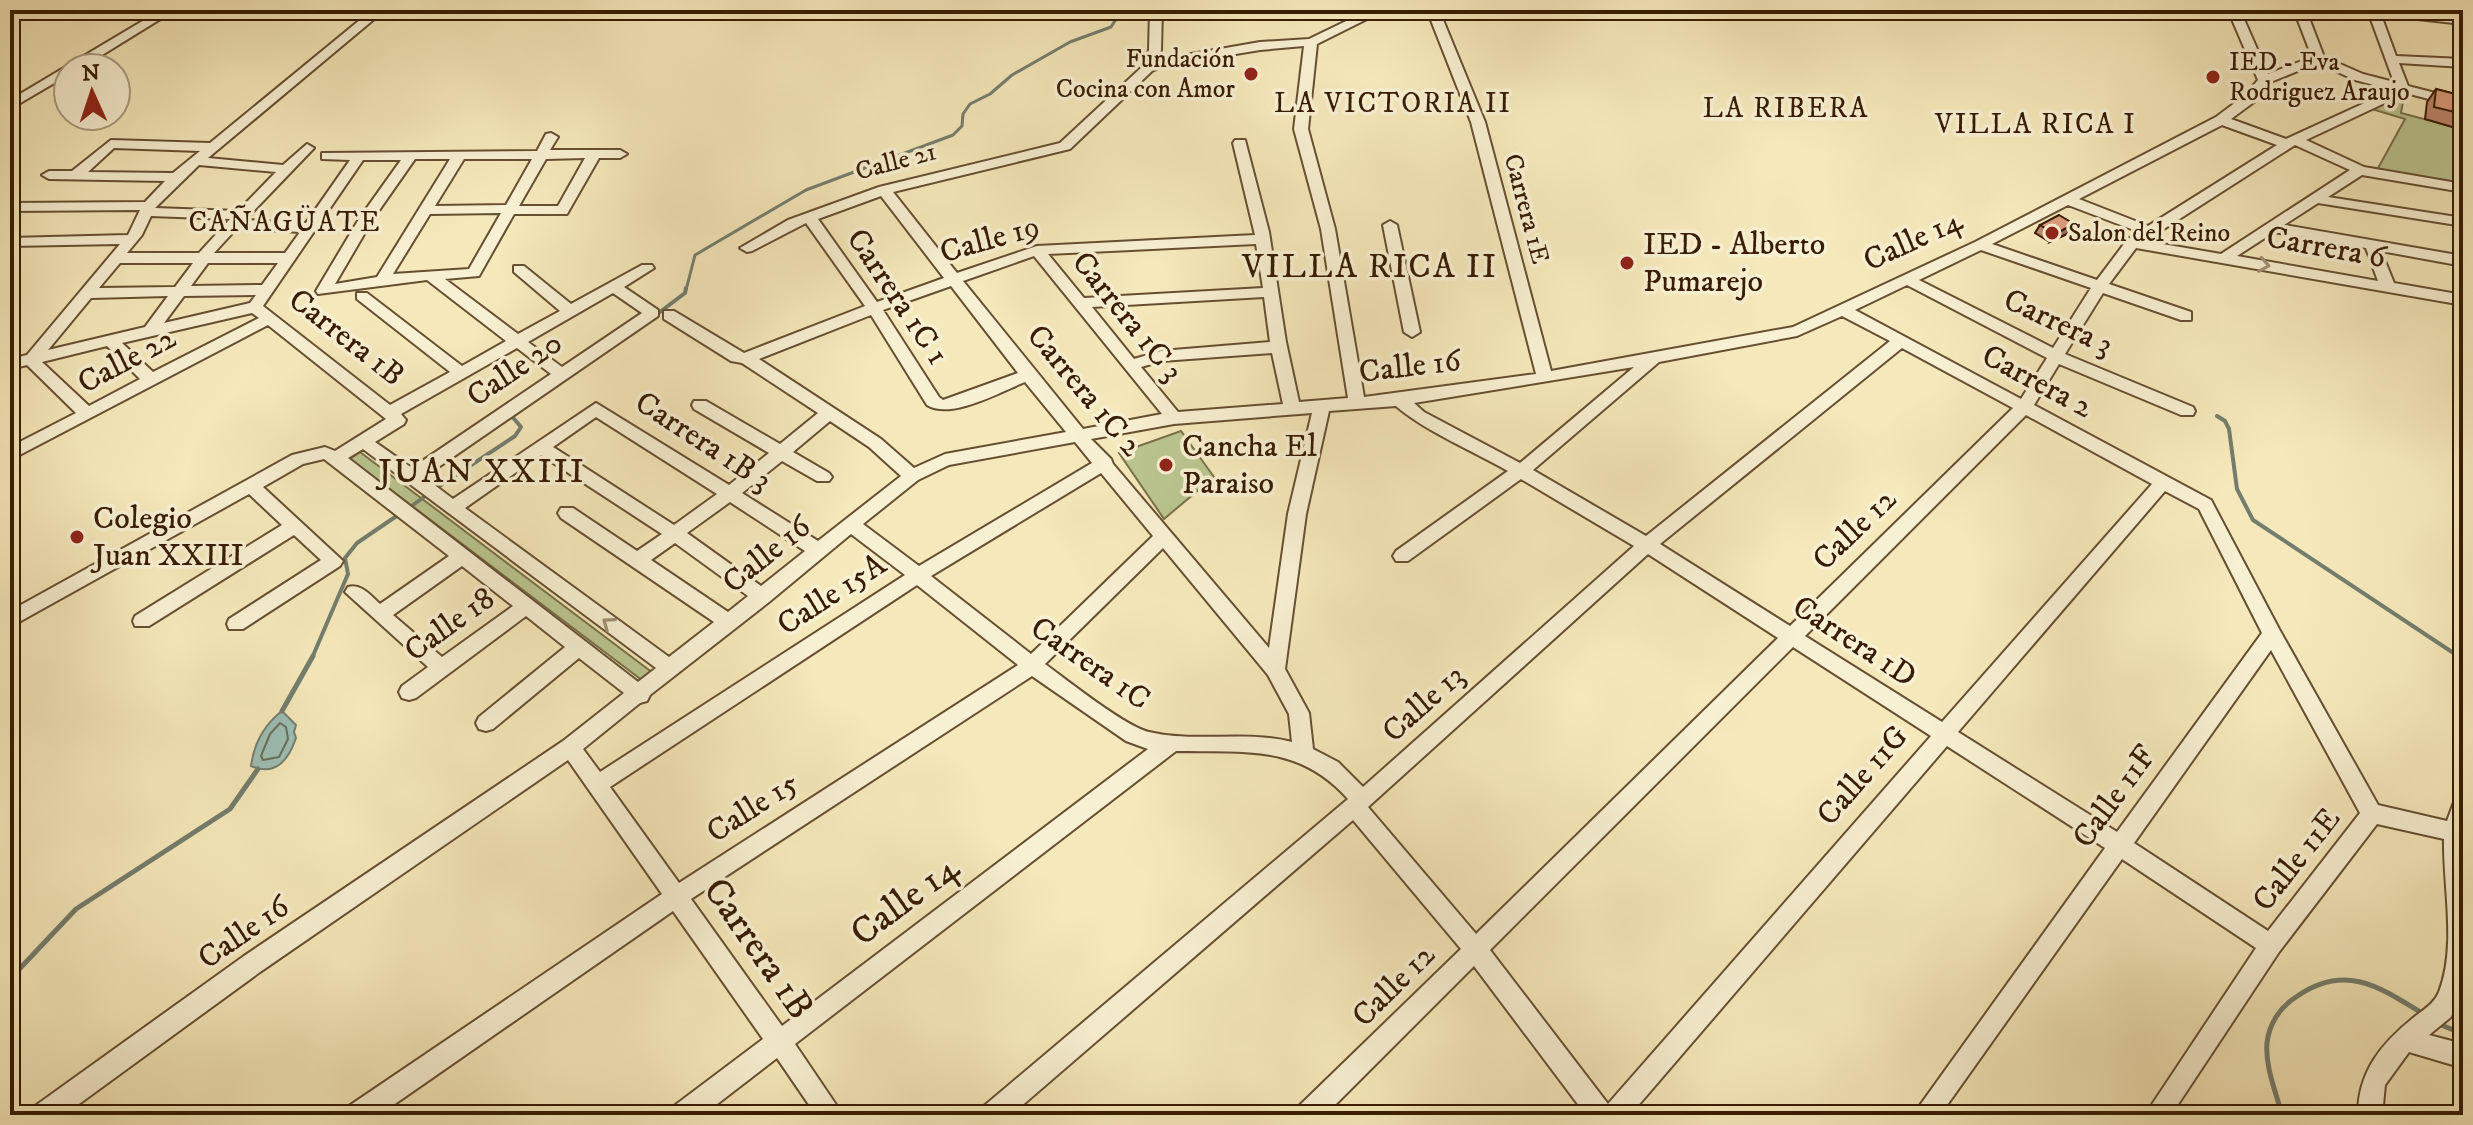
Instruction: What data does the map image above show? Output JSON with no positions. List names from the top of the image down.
{
  "streets": {
    "street": [
      "Calle 21",
      "Carrera 1E",
      "Calle 19",
      "Calle 14",
      "Carrera 6",
      "Carrera 1C 1",
      "Carrera 1C 3",
      "Carrera 3",
      "Carrera 1B",
      "Calle 22",
      "Calle 16",
      "Calle 20",
      "Carrera 2",
      "Carrera 1C 2",
      "Carrera 1B 3",
      "Calle 12",
      "Calle 15A",
      "Calle 18",
      "Carrera 1D",
      "Carrera 1C",
      "Calle 13",
      "Calle 11G",
      "Calle 11F",
      "Calle 15",
      "Calle 11E"
    ]
  },
  "crossings": [
    ["Calle 21", "Carrera 1C 1"],
    ["Calle 21", "Carrera 1C 2"],
    ["Carrera 1E", "Calle 16"],
    ["Calle 19", "Carrera 1C 1"],
    ["Calle 19", "Carrera 1C 3"],
    ["Calle 19", "Carrera 1C 2"],
    ["Calle 14", "Carrera 3"],
    ["Calle 14", "Carrera 1B"],
    ["Calle 14", "Calle 16"],
    ["Calle 14", "Carrera 2"],
    ["Calle 14", "Carrera 1D"],
    ["Calle 14", "Carrera 1C"],
    ["Carrera 6", "Calle 12"],
    ["Carrera 1C 1", "Carrera 1C 2"],
    ["Carrera 1C 3", "Calle 16"],
    ["Carrera 3", "Calle 12"],
    ["Carrera 1B", "Calle 22"],
    ["Carrera 1B", "Calle 16"],
    ["Carrera 1B", "Calle 15A"],
    ["Carrera 1B", "Calle 15"],
    ["Calle 16", "Carrera 1C 2"],
    ["Calle 16", "Carrera 1B 3"],
    ["Calle 16", "Carrera 1D"],
    ["Calle 16", "Carrera 1C"],
    ["Carrera 2", "Calle 12"],
    ["Carrera 2", "Calle 13"],
    ["Carrera 2", "Calle 11G"],
    ["Carrera 2", "Calle 11F"],
    ["Carrera 2", "Calle 11E"],
    ["Carrera 1C 2", "Calle 15A"],
    ["Carrera 1C 2", "Carrera 1C"],
    ["Carrera 1C 2", "Calle 15"],
    ["Calle 12", "Carrera 1D"],
    ["Calle 12", "Carrera 1C"],
    ["Calle 15A", "Carrera 1C"],
    ["Carrera 1D", "Calle 13"],
    ["Carrera 1D", "Calle 11G"],
    ["Carrera 1D", "Calle 11F"],
    ["Carrera 1D", "Calle 11E"],
    ["Carrera 1C", "Calle 13"],
    ["Carrera 1C", "Calle 15"],
    ["Calle 11F", "Calle 11E"]
  ],
  "districts": [
    "LA VICTORIA II",
    "LA RIBERA",
    "VILLA RICA I",
    "CAÑAGÜATE",
    "VILLA RICA II",
    "JUAN XXIII"
  ],
  "places": [
    "Fundación Cocina con Amor",
    "IED - Eva Rodriguez Araujo",
    "Salon del Reino",
    "IED - Alberto Pumarejo",
    "Cancha El Paraiso",
    "Colegio Juan XXIII"
  ],
  "north": "top"
}
